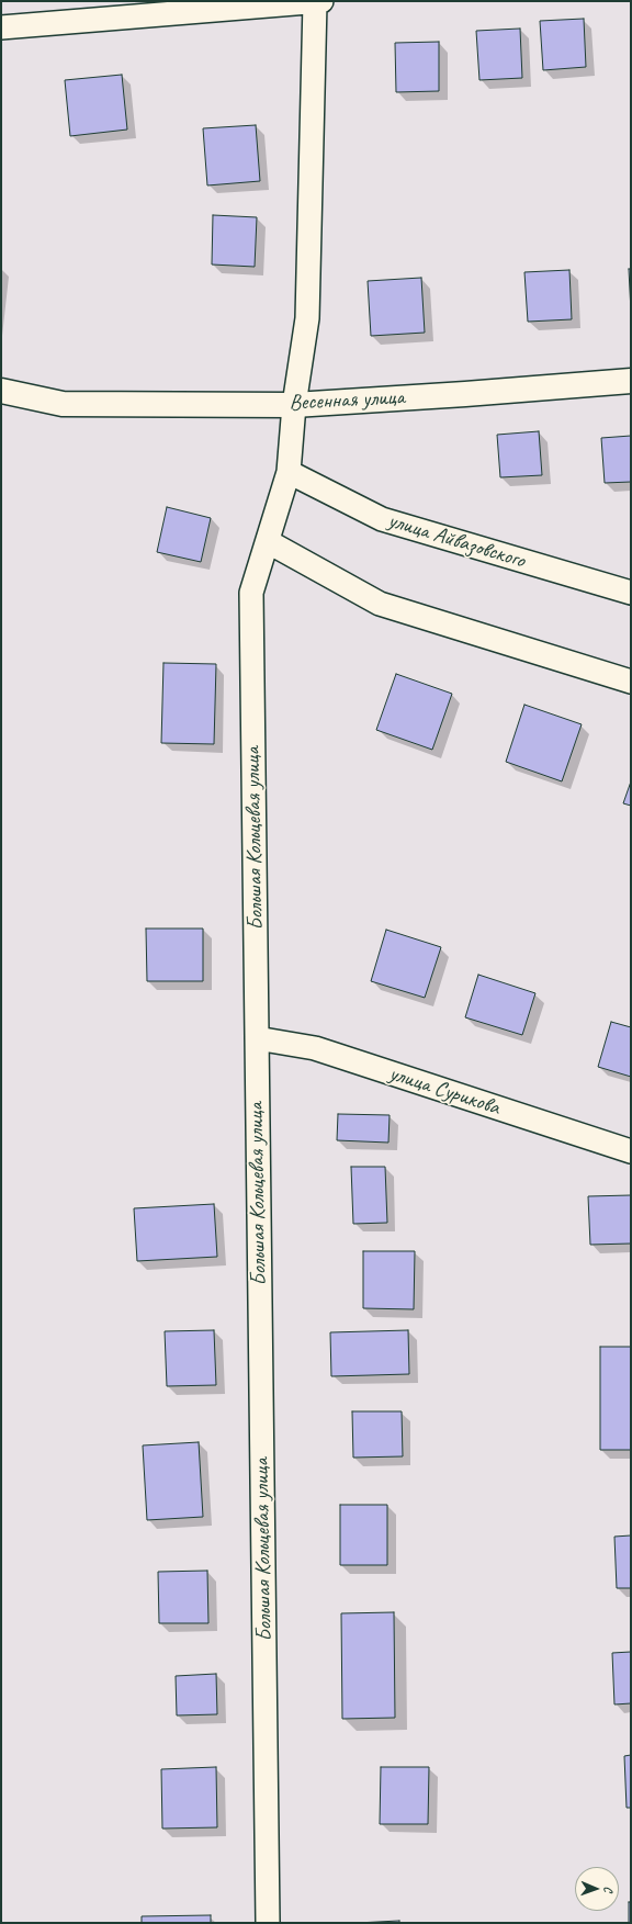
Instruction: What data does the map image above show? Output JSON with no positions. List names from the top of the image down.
{
  "streets": {
    "street": [
      "Весенная улица",
      "улица Айвазовского",
      "Большая Кольцевая улица",
      "улица Сурикова"
    ]
  },
  "crossings": [
    ["Весенная улица", "Большая Кольцевая улица"],
    ["улица Айвазовского", "Большая Кольцевая улица"],
    ["Большая Кольцевая улица", "улица Сурикова"]
  ],
  "north": "right"
}
